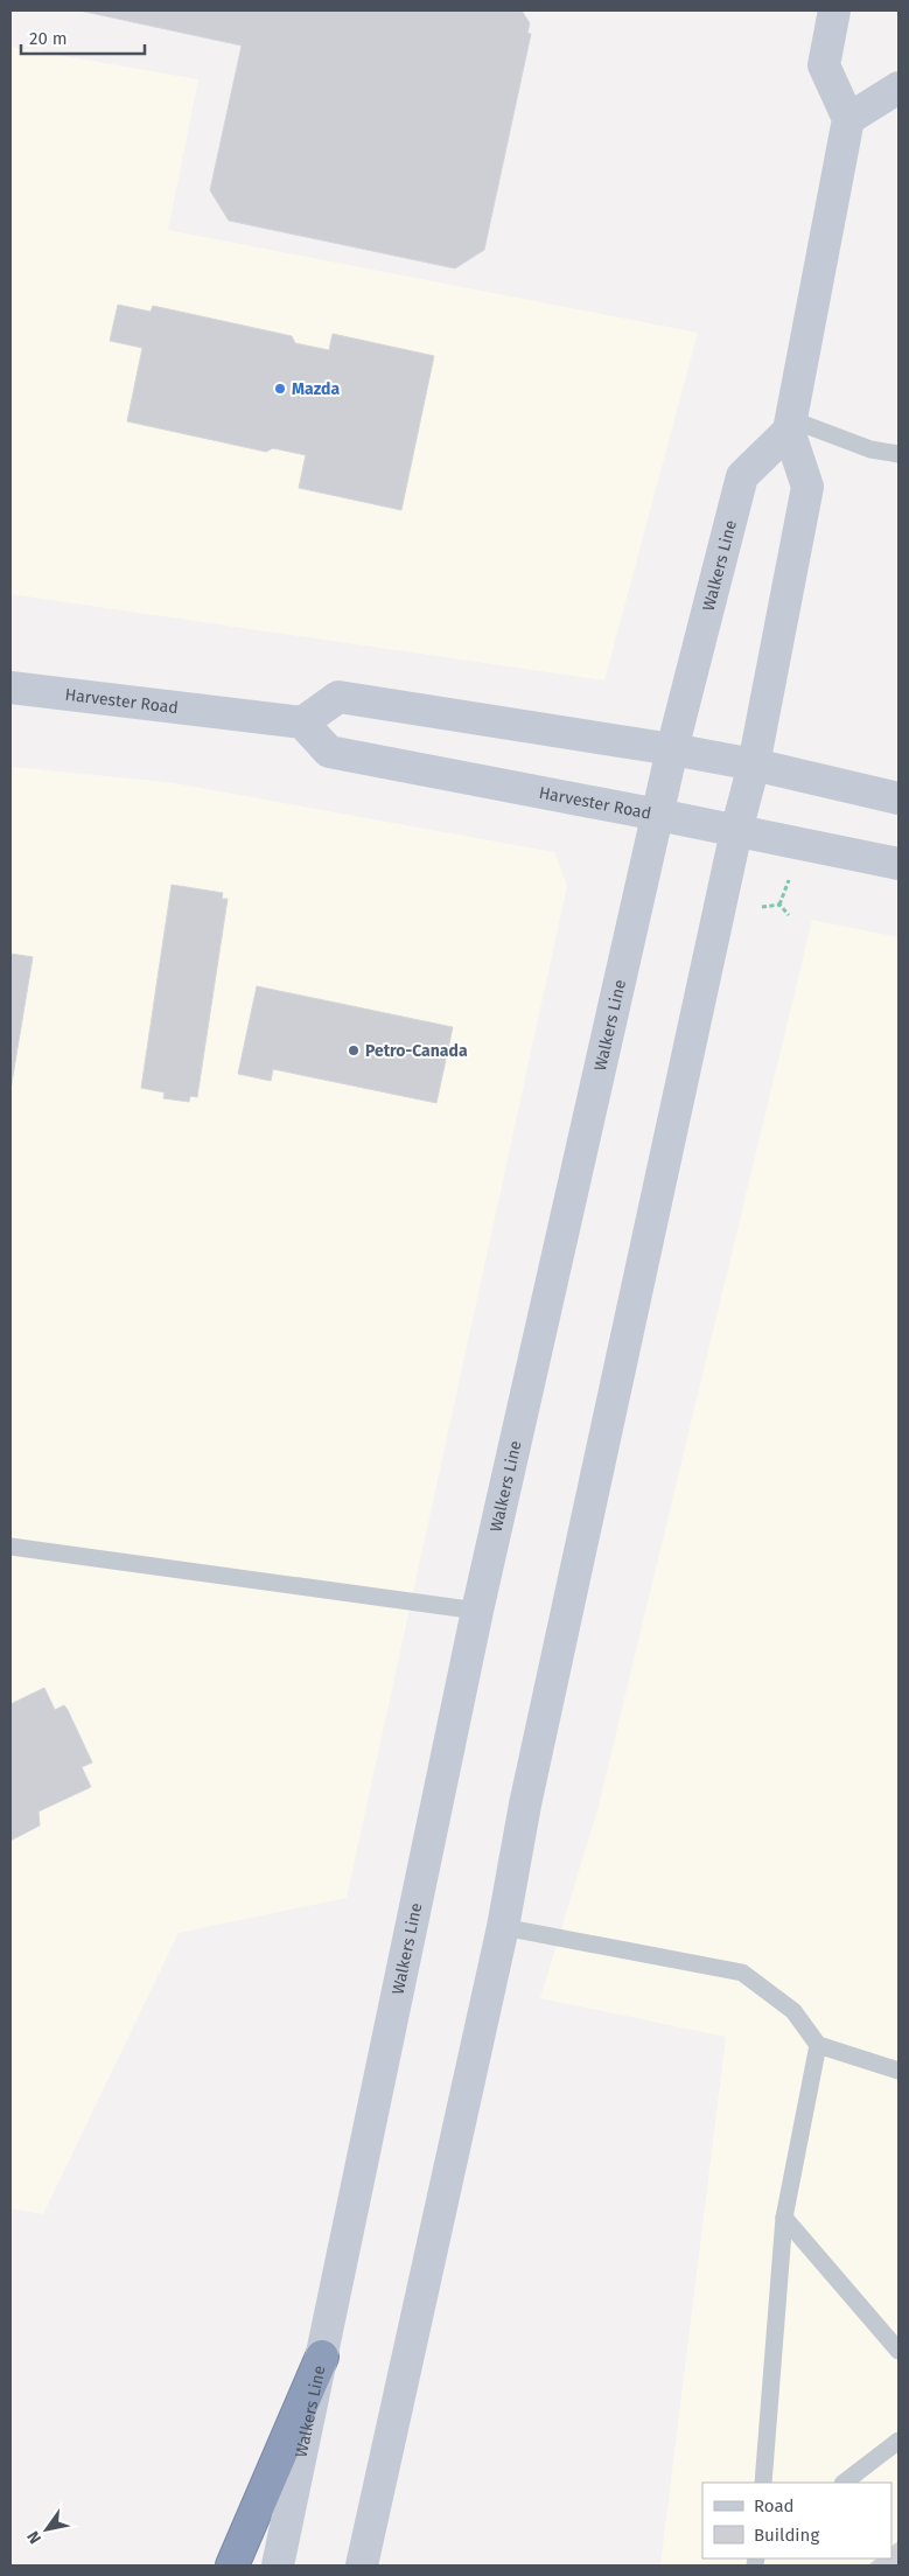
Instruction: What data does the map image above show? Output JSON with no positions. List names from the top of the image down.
{
  "streets": {
    "main road": ["Walkers Line", "Harvester Road"]
  },
  "crossings": [
    ["Walkers Line", "Harvester Road"]
  ],
  "places": ["Mazda", "Petro-Canada"],
  "legend": ["Road", "Building"],
  "scale_bar": "20 m",
  "north": "bottom left"
}
